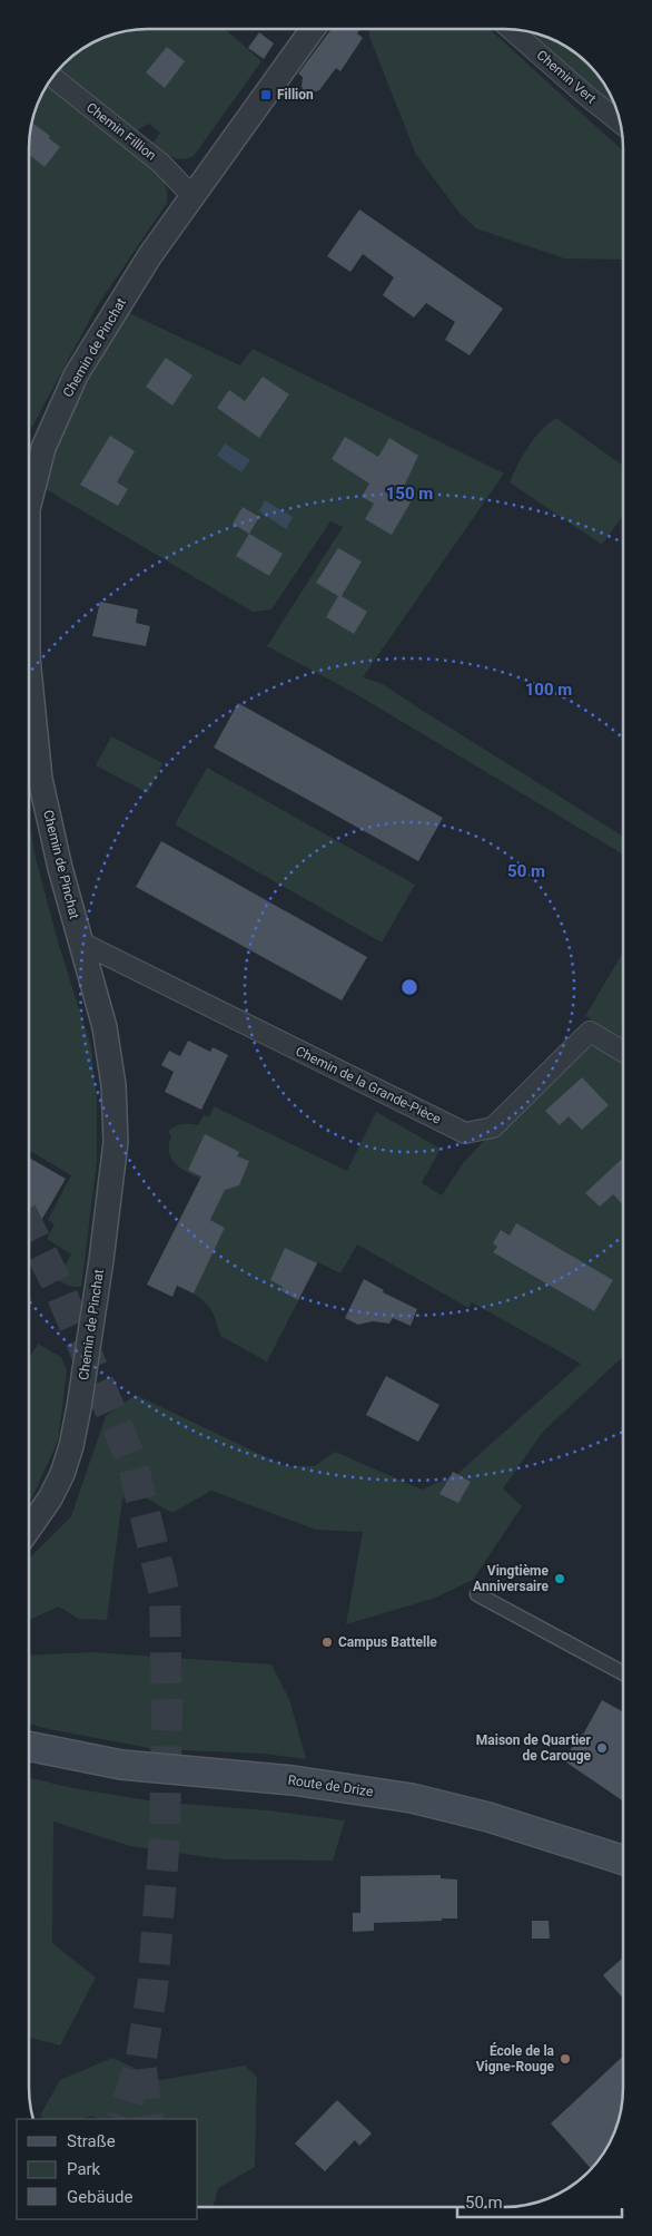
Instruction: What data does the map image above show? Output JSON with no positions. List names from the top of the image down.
{
  "streets": {
    "main road": ["Route de Drize"],
    "street": [
      "Chemin Vert",
      "Chemin Fillion",
      "Chemin de Pinchat",
      "Chemin de la Grande-Pièce"
    ]
  },
  "crossings": [
    ["Chemin Fillion", "Chemin de Pinchat"],
    ["Chemin de Pinchat", "Chemin de la Grande-Pièce"]
  ],
  "places": {
    "transit": ["Fillion"],
    "other": [
      "Vingtième Anniversaire",
      "Campus Battelle",
      "Maison de Quartier de Carouge",
      "École de la Vigne-Rouge"
    ]
  },
  "legend": ["Straße", "Park", "Gebäude"],
  "scale_bar": "50 m",
  "rings": ["150 m", "100 m", "50 m"]
}
